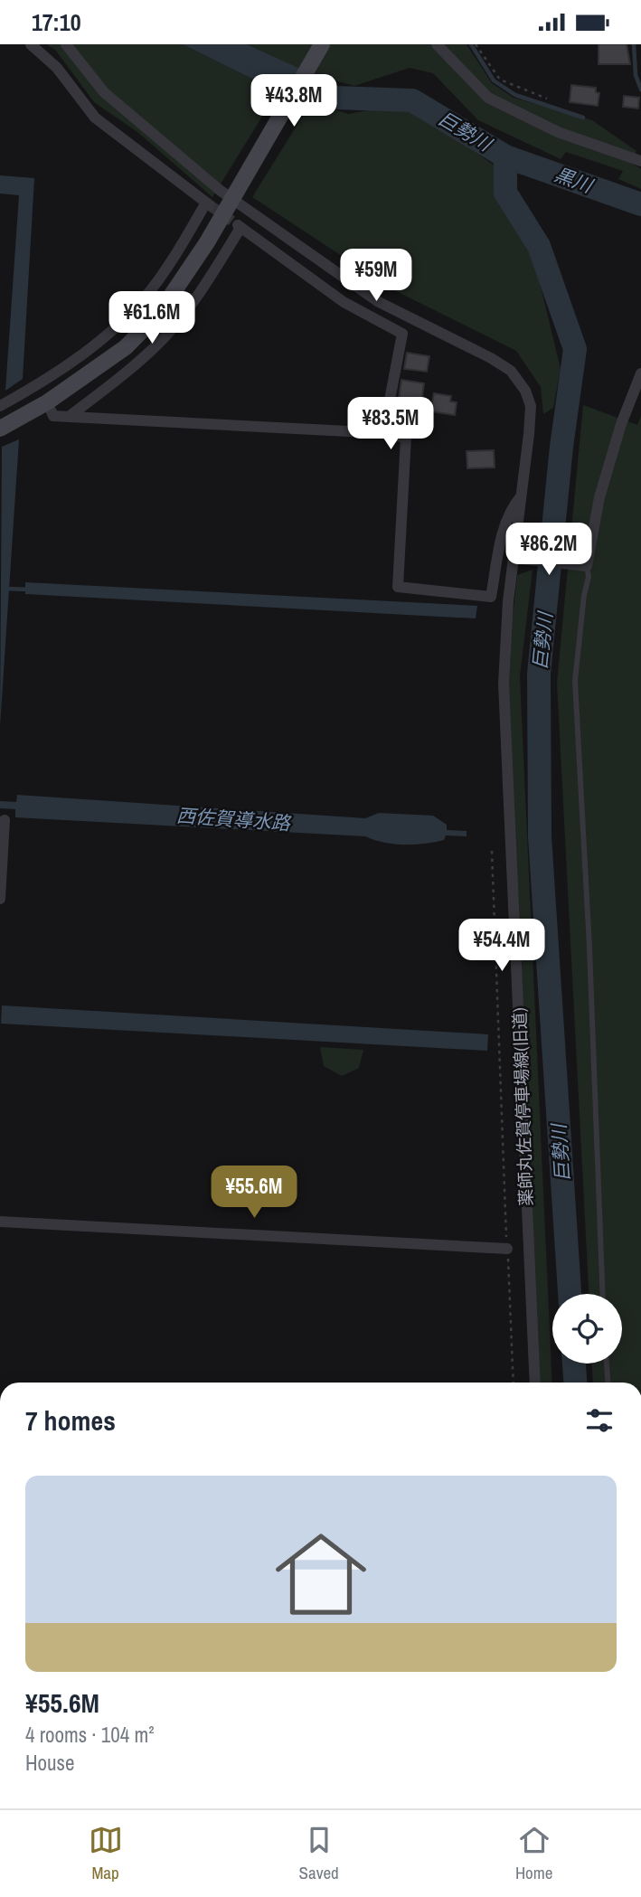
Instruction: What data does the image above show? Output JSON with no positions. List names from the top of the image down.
{
  "streets": {
    "street": ["薬師丸佐賀停車場線(旧道)"]
  },
  "water": ["巨勢川", "黒川", "西佐賀導水路"],
  "page": {
    "status": "17:10",
    "price": [
      "¥43.8M",
      "¥59M",
      "¥61.6M",
      "¥83.5M",
      "¥86.2M",
      "¥54.4M",
      "¥55.6M"
    ],
    "heading": "7 homes",
    "list": [
      {
        "name": "¥55.6M",
        "note": "4 rooms · 104 m² · House"
      }
    ],
    "tabs": ["Map", "Saved", "Home"]
  }
}
